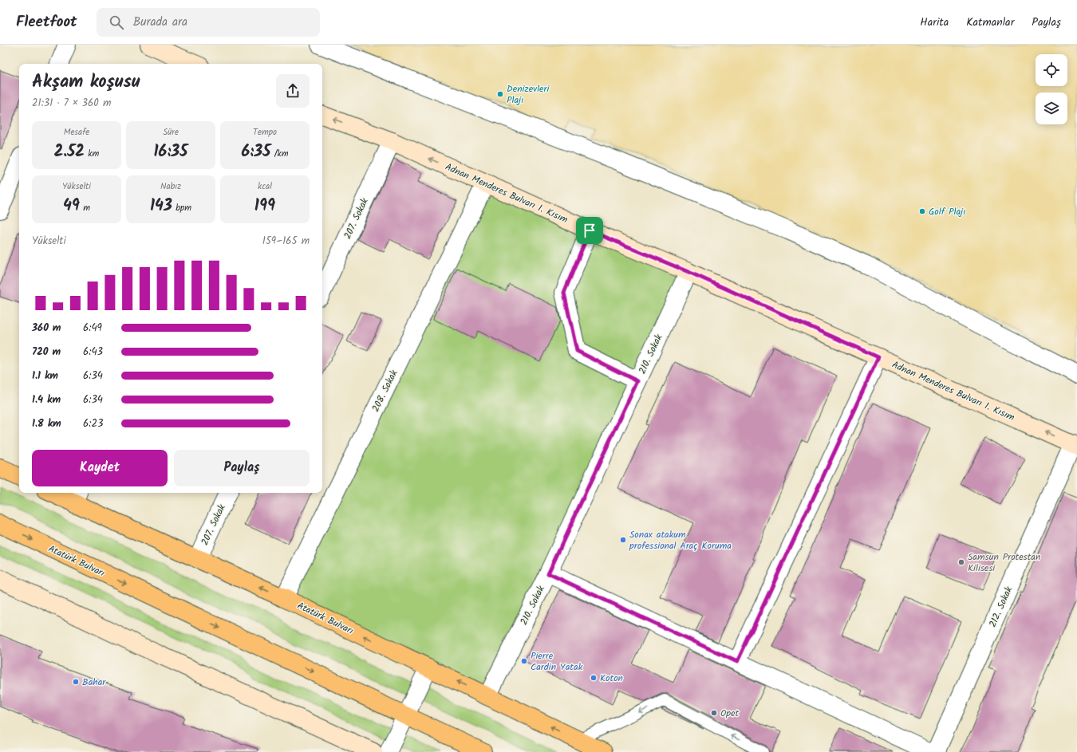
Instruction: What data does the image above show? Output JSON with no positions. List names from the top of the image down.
{
  "streets": {
    "highway": ["Atatürk Bulvarı"],
    "main road": ["Adnan Menderes Bulvarı 1. Kısım"],
    "street": [
      "207. Sokak",
      "210. Sokak",
      "208. Sokak",
      "212. Sokak"
    ]
  },
  "crossings": [
    ["Adnan Menderes Bulvarı 1. Kısım", "207. Sokak"],
    ["Adnan Menderes Bulvarı 1. Kısım", "210. Sokak"],
    ["Adnan Menderes Bulvarı 1. Kısım", "208. Sokak"],
    ["Adnan Menderes Bulvarı 1. Kısım", "212. Sokak"],
    ["207. Sokak", "Atatürk Bulvarı"],
    ["210. Sokak", "Atatürk Bulvarı"],
    ["208. Sokak", "Atatürk Bulvarı"]
  ],
  "one_way": ["Adnan Menderes Bulvarı 1. Kısım"],
  "places": [
    "Denizevleri Plajı",
    "Golf Plajı",
    "Sonax atakum professional Araç Koruma",
    "Samsun Protestan Kilisesi",
    "Pierre Cardin Yatak",
    "Koton",
    "Bahar",
    "Opet"
  ],
  "page": {
    "header": "Fleetfoot",
    "search": "Burada ara",
    "nav": ["Harita", "Katmanlar", "Paylaş"],
    "heading": ["Akşam koşusu", "21:31 · 7 × 360 m"],
    "stats": [
      ["Mesafe", "2.52 km"],
      ["Süre", "16:35"],
      ["Tempo", "6:35 /km"],
      ["Yükselti", "49 m"],
      ["Nabız", "143 bpm"],
      ["kcal", "199"]
    ],
    "chart": ["Yükselti", "159–165 m"],
    "list": [
      {
        "name": "360 m",
        "note": "6:49"
      },
      {
        "name": "720 m",
        "note": "6:43"
      },
      {
        "name": "1.1 km",
        "note": "6:34"
      },
      {
        "name": "1.4 km",
        "note": "6:34"
      },
      {
        "name": "1.8 km",
        "note": "6:23"
      }
    ],
    "buttons": ["Kaydet", "Paylaş"]
  }
}
